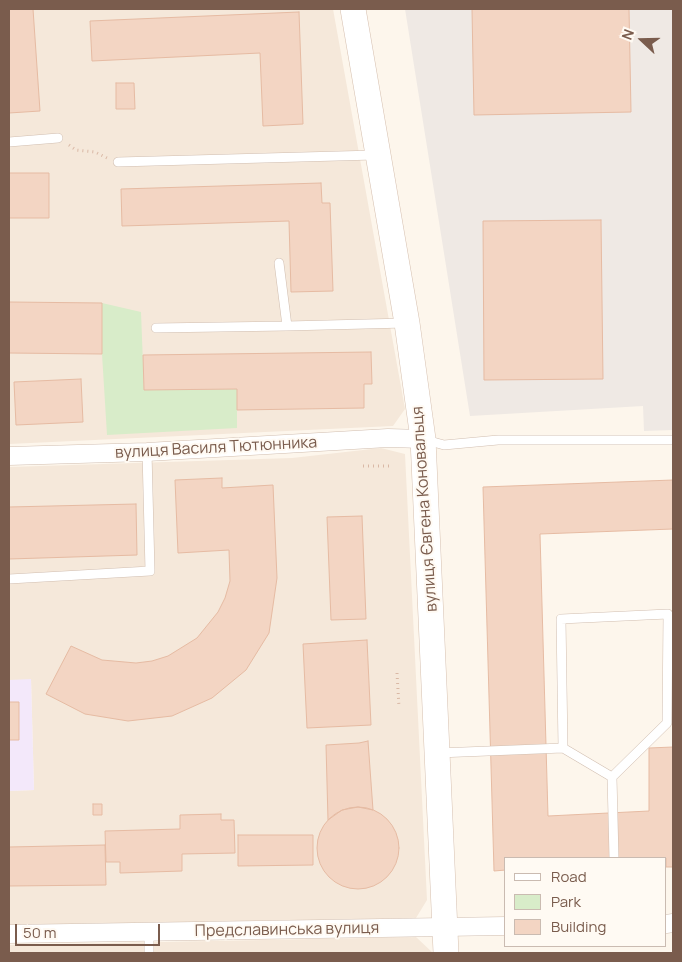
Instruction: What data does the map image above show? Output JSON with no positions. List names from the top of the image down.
{
  "streets": {
    "main road": ["вулиця Євгена Коновальця"],
    "street": ["вулиця Василя Тютюнника", "Предславинська вулиця"]
  },
  "crossings": [
    ["вулиця Василя Тютюнника", "вулиця Євгена Коновальця"],
    ["вулиця Євгена Коновальця", "Предславинська вулиця"]
  ],
  "legend": ["Road", "Park", "Building"],
  "scale_bar": "50 m",
  "north": "left"
}
